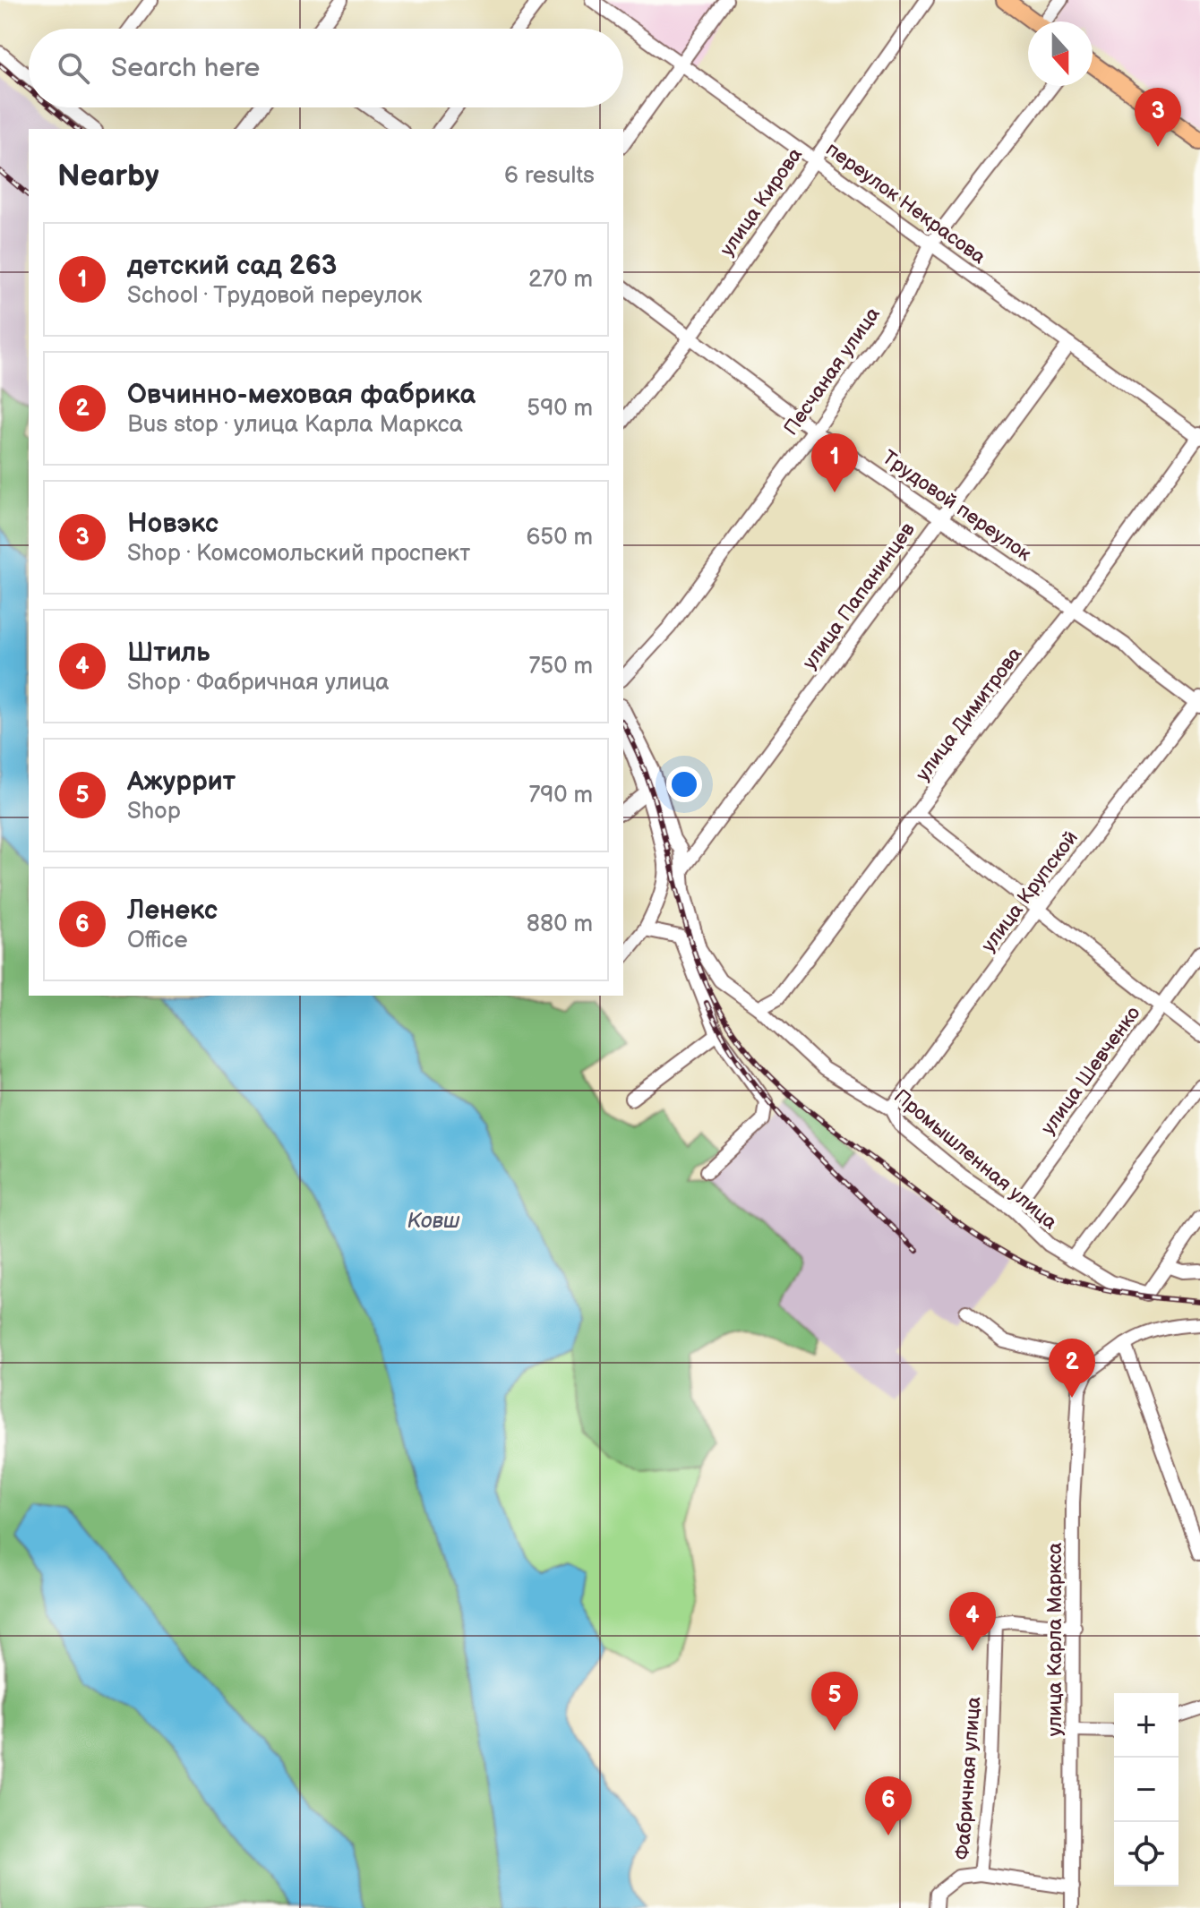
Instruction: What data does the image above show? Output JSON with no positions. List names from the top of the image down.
{
  "streets": {
    "street": [
      "улица Кирова",
      "переулок Некрасова",
      "Песчаная улица",
      "Трудовой переулок",
      "улица Папанинцев",
      "улица Димитрова",
      "улица Крупской",
      "улица Шевченко",
      "Промышленная улица",
      "улица Карла Маркса",
      "Фабричная улица"
    ]
  },
  "crossings": [
    ["улица Кирова", "переулок Некрасова"],
    ["улица Кирова", "Трудовой переулок"],
    ["переулок Некрасова", "Песчаная улица"],
    ["переулок Некрасова", "улица Папанинцев"],
    ["переулок Некрасова", "улица Димитрова"],
    ["Песчаная улица", "Трудовой переулок"],
    ["Трудовой переулок", "улица Папанинцев"],
    ["Трудовой переулок", "улица Димитрова"],
    ["Трудовой переулок", "улица Крупской"],
    ["улица Папанинцев", "Промышленная улица"],
    ["улица Димитрова", "Промышленная улица"],
    ["улица Крупской", "Промышленная улица"],
    ["улица Шевченко", "Промышленная улица"],
    ["улица Карла Маркса", "Фабричная улица"]
  ],
  "water": ["Ковш"],
  "north": "bottom",
  "page": {
    "search": "Search here",
    "pins": [
      "3",
      "1",
      "2",
      "4",
      "5",
      "6"
    ],
    "heading": ["Nearby", "6 results"],
    "list": [
      {
        "mark": "1",
        "name": "детский сад 263",
        "note": "School · Трудовой переулок",
        "value": "270 m"
      },
      {
        "mark": "2",
        "name": "Овчинно-меховая фабрика",
        "note": "Bus stop · улица Карла Маркса",
        "value": "590 m"
      },
      {
        "mark": "3",
        "name": "Новэкс",
        "note": "Shop · Комсомольский проспект",
        "value": "650 m"
      },
      {
        "mark": "4",
        "name": "Штиль",
        "note": "Shop · Фабричная улица",
        "value": "750 m"
      },
      {
        "mark": "5",
        "name": "Ажуррит",
        "note": "Shop",
        "value": "790 m"
      },
      {
        "mark": "6",
        "name": "Ленекс",
        "note": "Office",
        "value": "880 m"
      }
    ],
    "map_buttons": ["+", "−"]
  }
}
